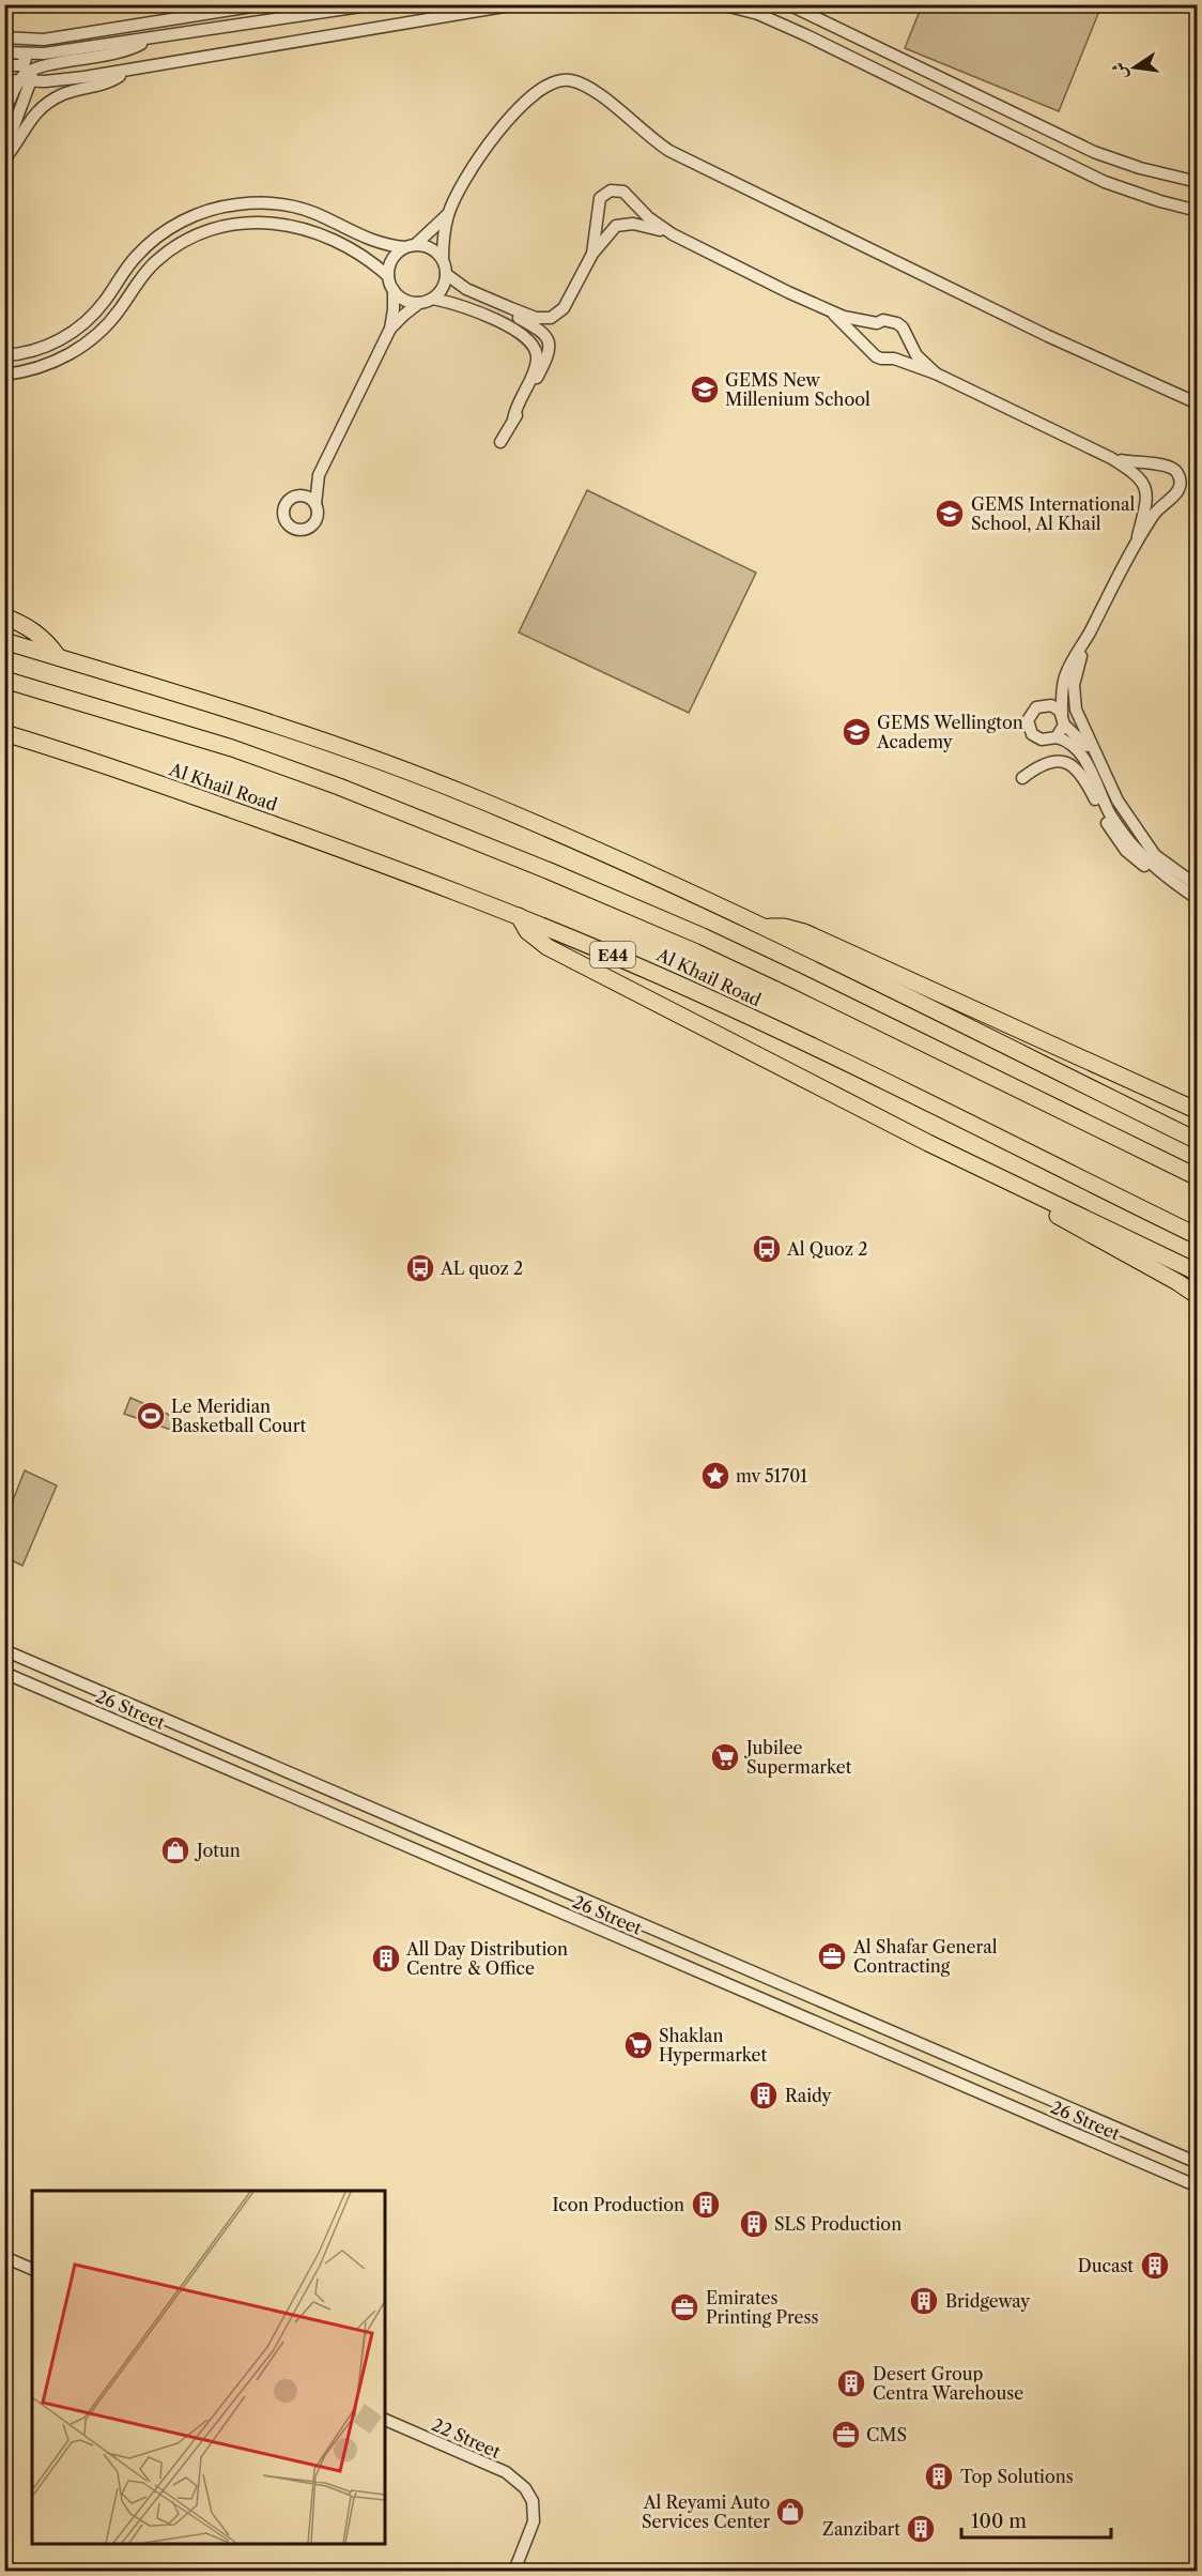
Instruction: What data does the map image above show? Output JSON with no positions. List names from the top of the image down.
{
  "streets": {
    "highway": ["Al Khail Road", "E44"],
    "street": ["26 Street", "22 Street"]
  },
  "places": {
    "school or university": ["GEMS New Millenium School", "GEMS International School, Al Khail", "GEMS Wellington Academy"],
    "bus stop": ["Al Quoz 2", "AL quoz 2"],
    "sports": ["Le Meridian Basketball Court"],
    "place": ["mv 51701"],
    "supermarket": ["Jubilee Supermarket", "Shaklan Hypermarket"],
    "shop": ["Jotun", "Al Reyami Auto Services Center"],
    "office": ["Al Shafar General Contracting", "Emirates Printing Press", "CMS"],
    "building": [
      "All Day Distribution Centre & Office",
      "Raidy",
      "Icon Production",
      "SLS Production",
      "Ducast",
      "Bridgeway",
      "Desert Group Centra Warehouse",
      "Top Solutions",
      "Zanzibart"
    ]
  },
  "scale_bar": "100 m",
  "north": "left"
}
